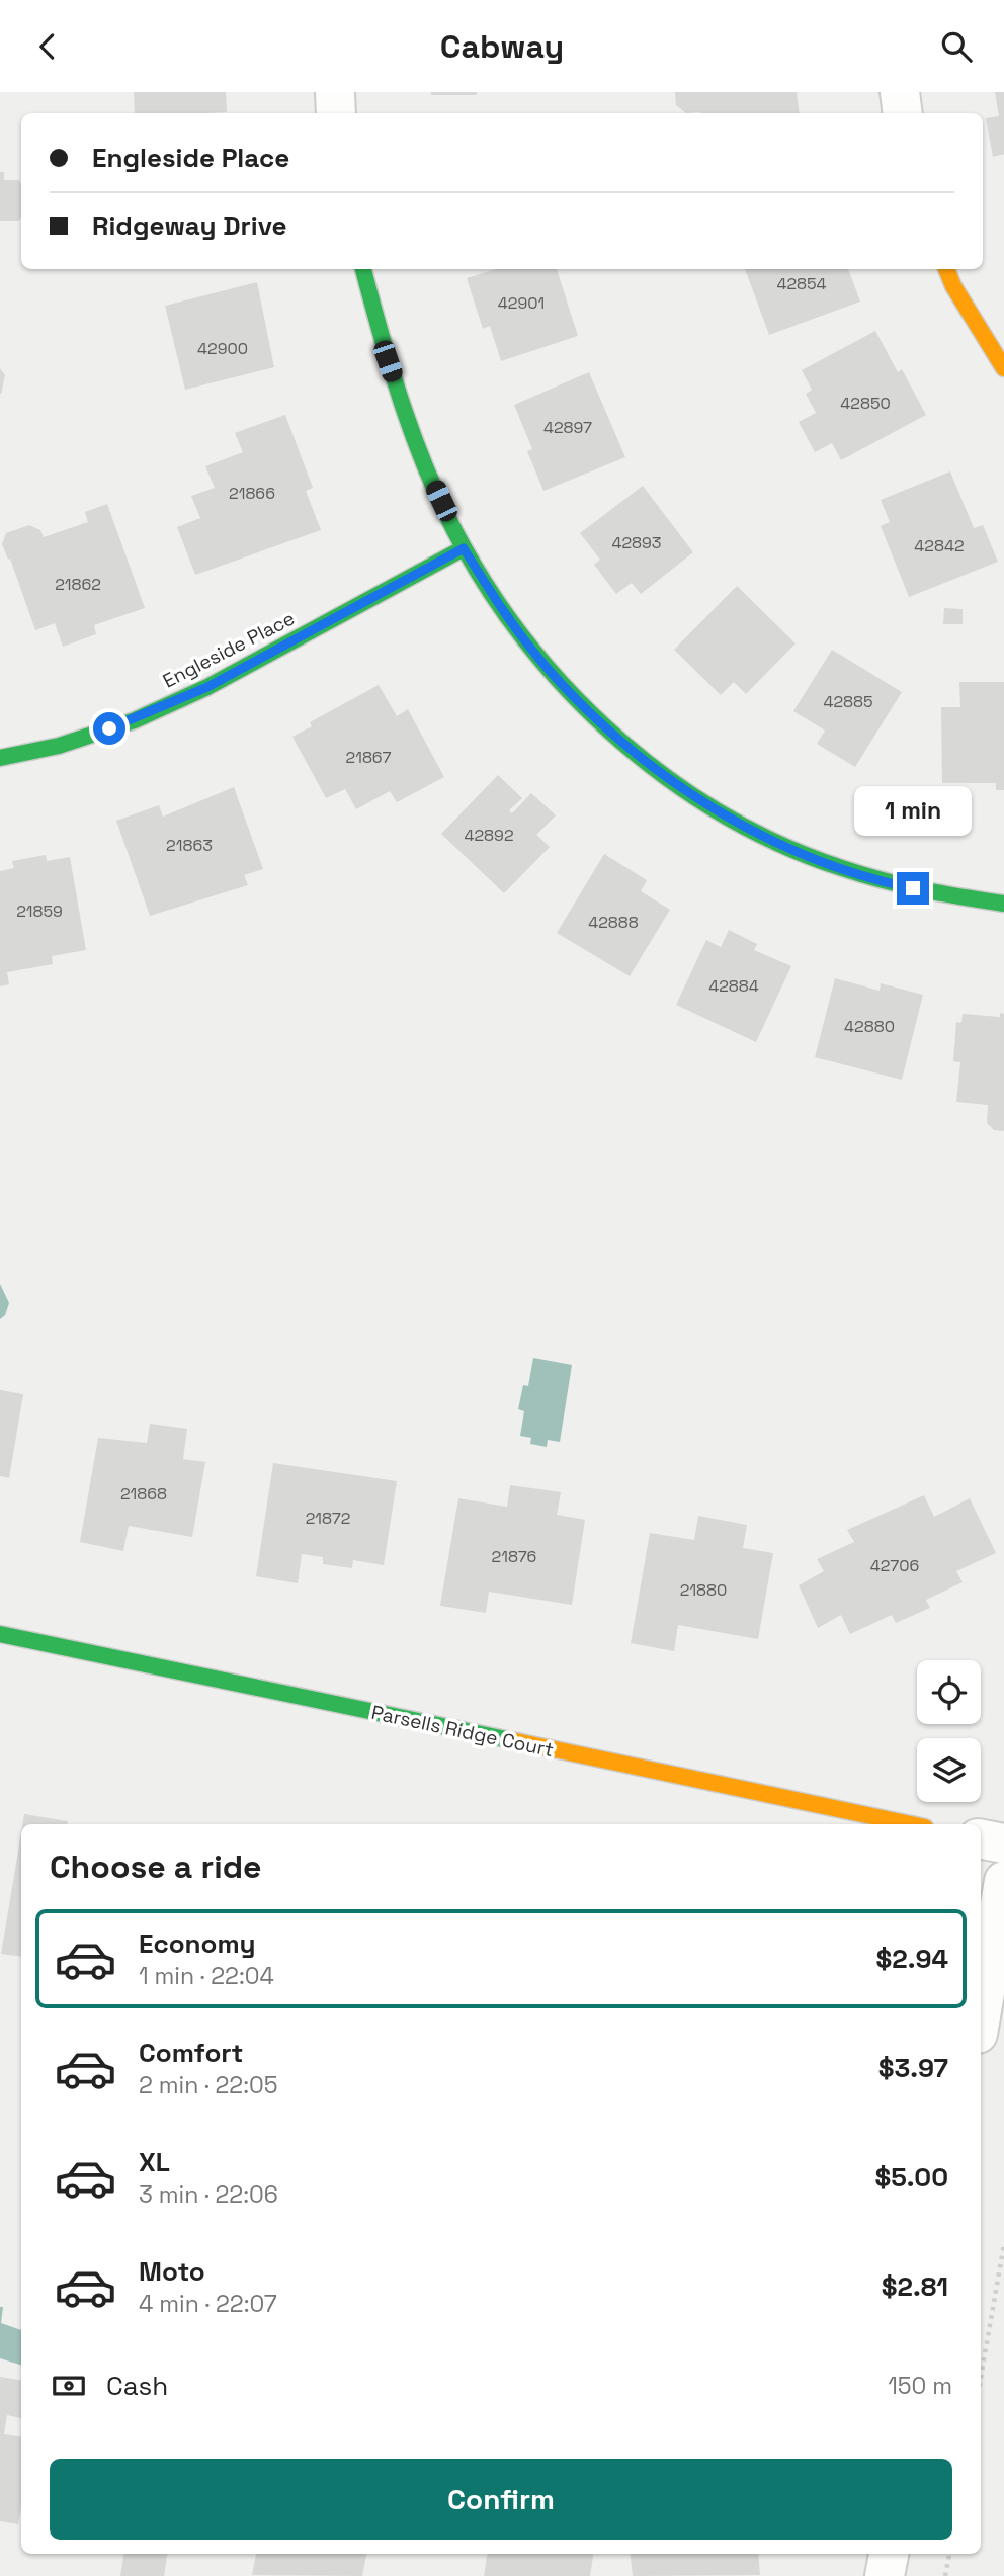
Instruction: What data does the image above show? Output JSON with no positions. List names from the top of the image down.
{
  "streets": {
    "street": ["Engleside Place", "Parsells Ridge Court"]
  },
  "house_numbers": [
    "42854",
    "42901",
    "42900",
    "42850",
    "42897",
    "21866",
    "42893",
    "42842",
    "21862",
    "42885",
    "21867",
    "42892",
    "21863",
    "21859",
    "42888",
    "42884",
    "42880",
    "21868",
    "21872",
    "21876",
    "42706",
    "21880"
  ],
  "page": {
    "header": "Cabway",
    "banner": ["Engleside Place", "Ridgeway Drive"],
    "bubble": "1 min",
    "heading": "Choose a ride",
    "list": [
      {
        "name": "Economy",
        "note": "1 min · 22:04",
        "value": "$2.94"
      },
      {
        "name": "Comfort",
        "note": "2 min · 22:05",
        "value": "$3.97"
      },
      {
        "name": "XL",
        "note": "3 min · 22:06",
        "value": "$5.00"
      },
      {
        "name": "Moto",
        "note": "4 min · 22:07",
        "value": "$2.81"
      }
    ],
    "pay": ["Cash", "150 m"],
    "buttons": "Confirm"
  }
}
